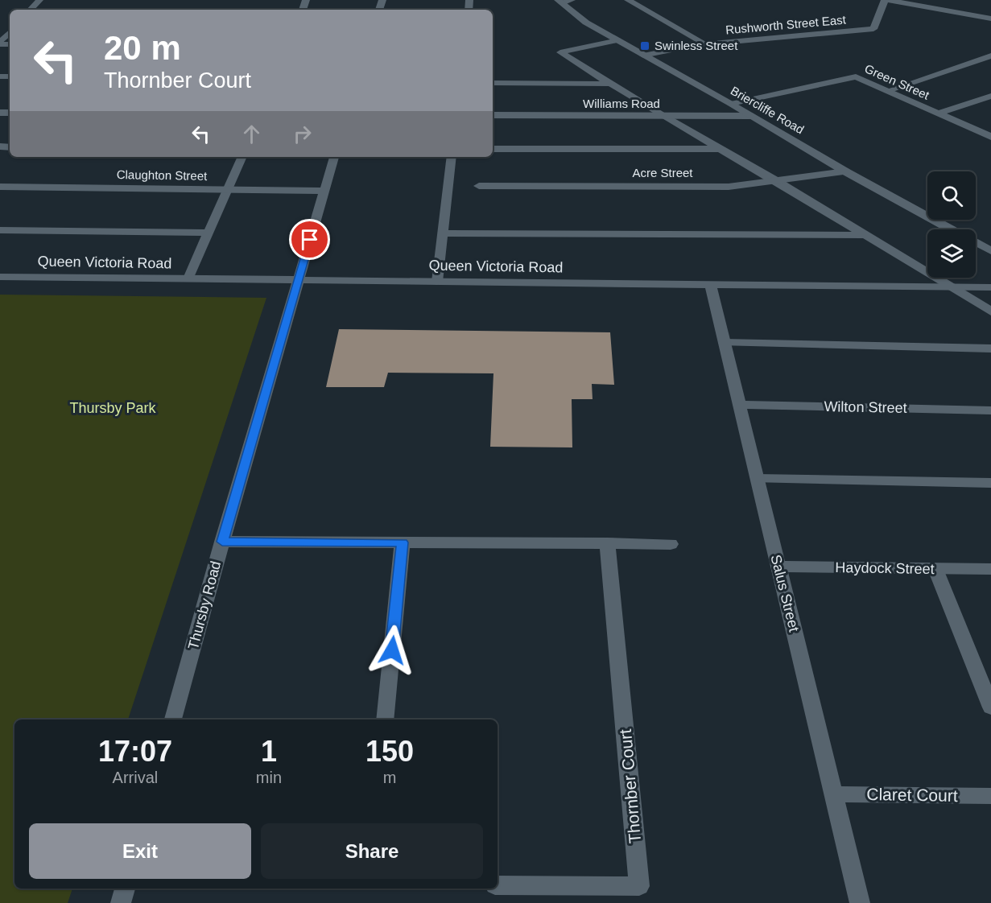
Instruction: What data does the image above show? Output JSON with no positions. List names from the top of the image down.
{
  "streets": {
    "street": [
      "Rushworth Street East",
      "Green Street",
      "Williams Road",
      "Briercliffe Road",
      "Acre Street",
      "Claughton Street",
      "Queen Victoria Road",
      "Wilton Street",
      "Haydock Street",
      "Salus Street",
      "Thursby Road",
      "Thornber Court",
      "Claret Court"
    ]
  },
  "crossings": [
    ["Rushworth Street East", "Briercliffe Road"],
    ["Green Street", "Briercliffe Road"],
    ["Williams Road", "Briercliffe Road"],
    ["Briercliffe Road", "Acre Street"],
    ["Claughton Street", "Thursby Road"],
    ["Queen Victoria Road", "Salus Street"],
    ["Queen Victoria Road", "Thursby Road"],
    ["Wilton Street", "Salus Street"],
    ["Haydock Street", "Salus Street"],
    ["Salus Street", "Claret Court"]
  ],
  "parks": ["Thursby Park"],
  "places": {
    "transit": ["Swinless Street"]
  },
  "page": {
    "turn": ["20 m", "Thornber Court"],
    "eta": [
      "17:07",
      "Arrival",
      "1",
      "min",
      "150",
      "m"
    ],
    "buttons": ["Exit", "Share"]
  }
}
